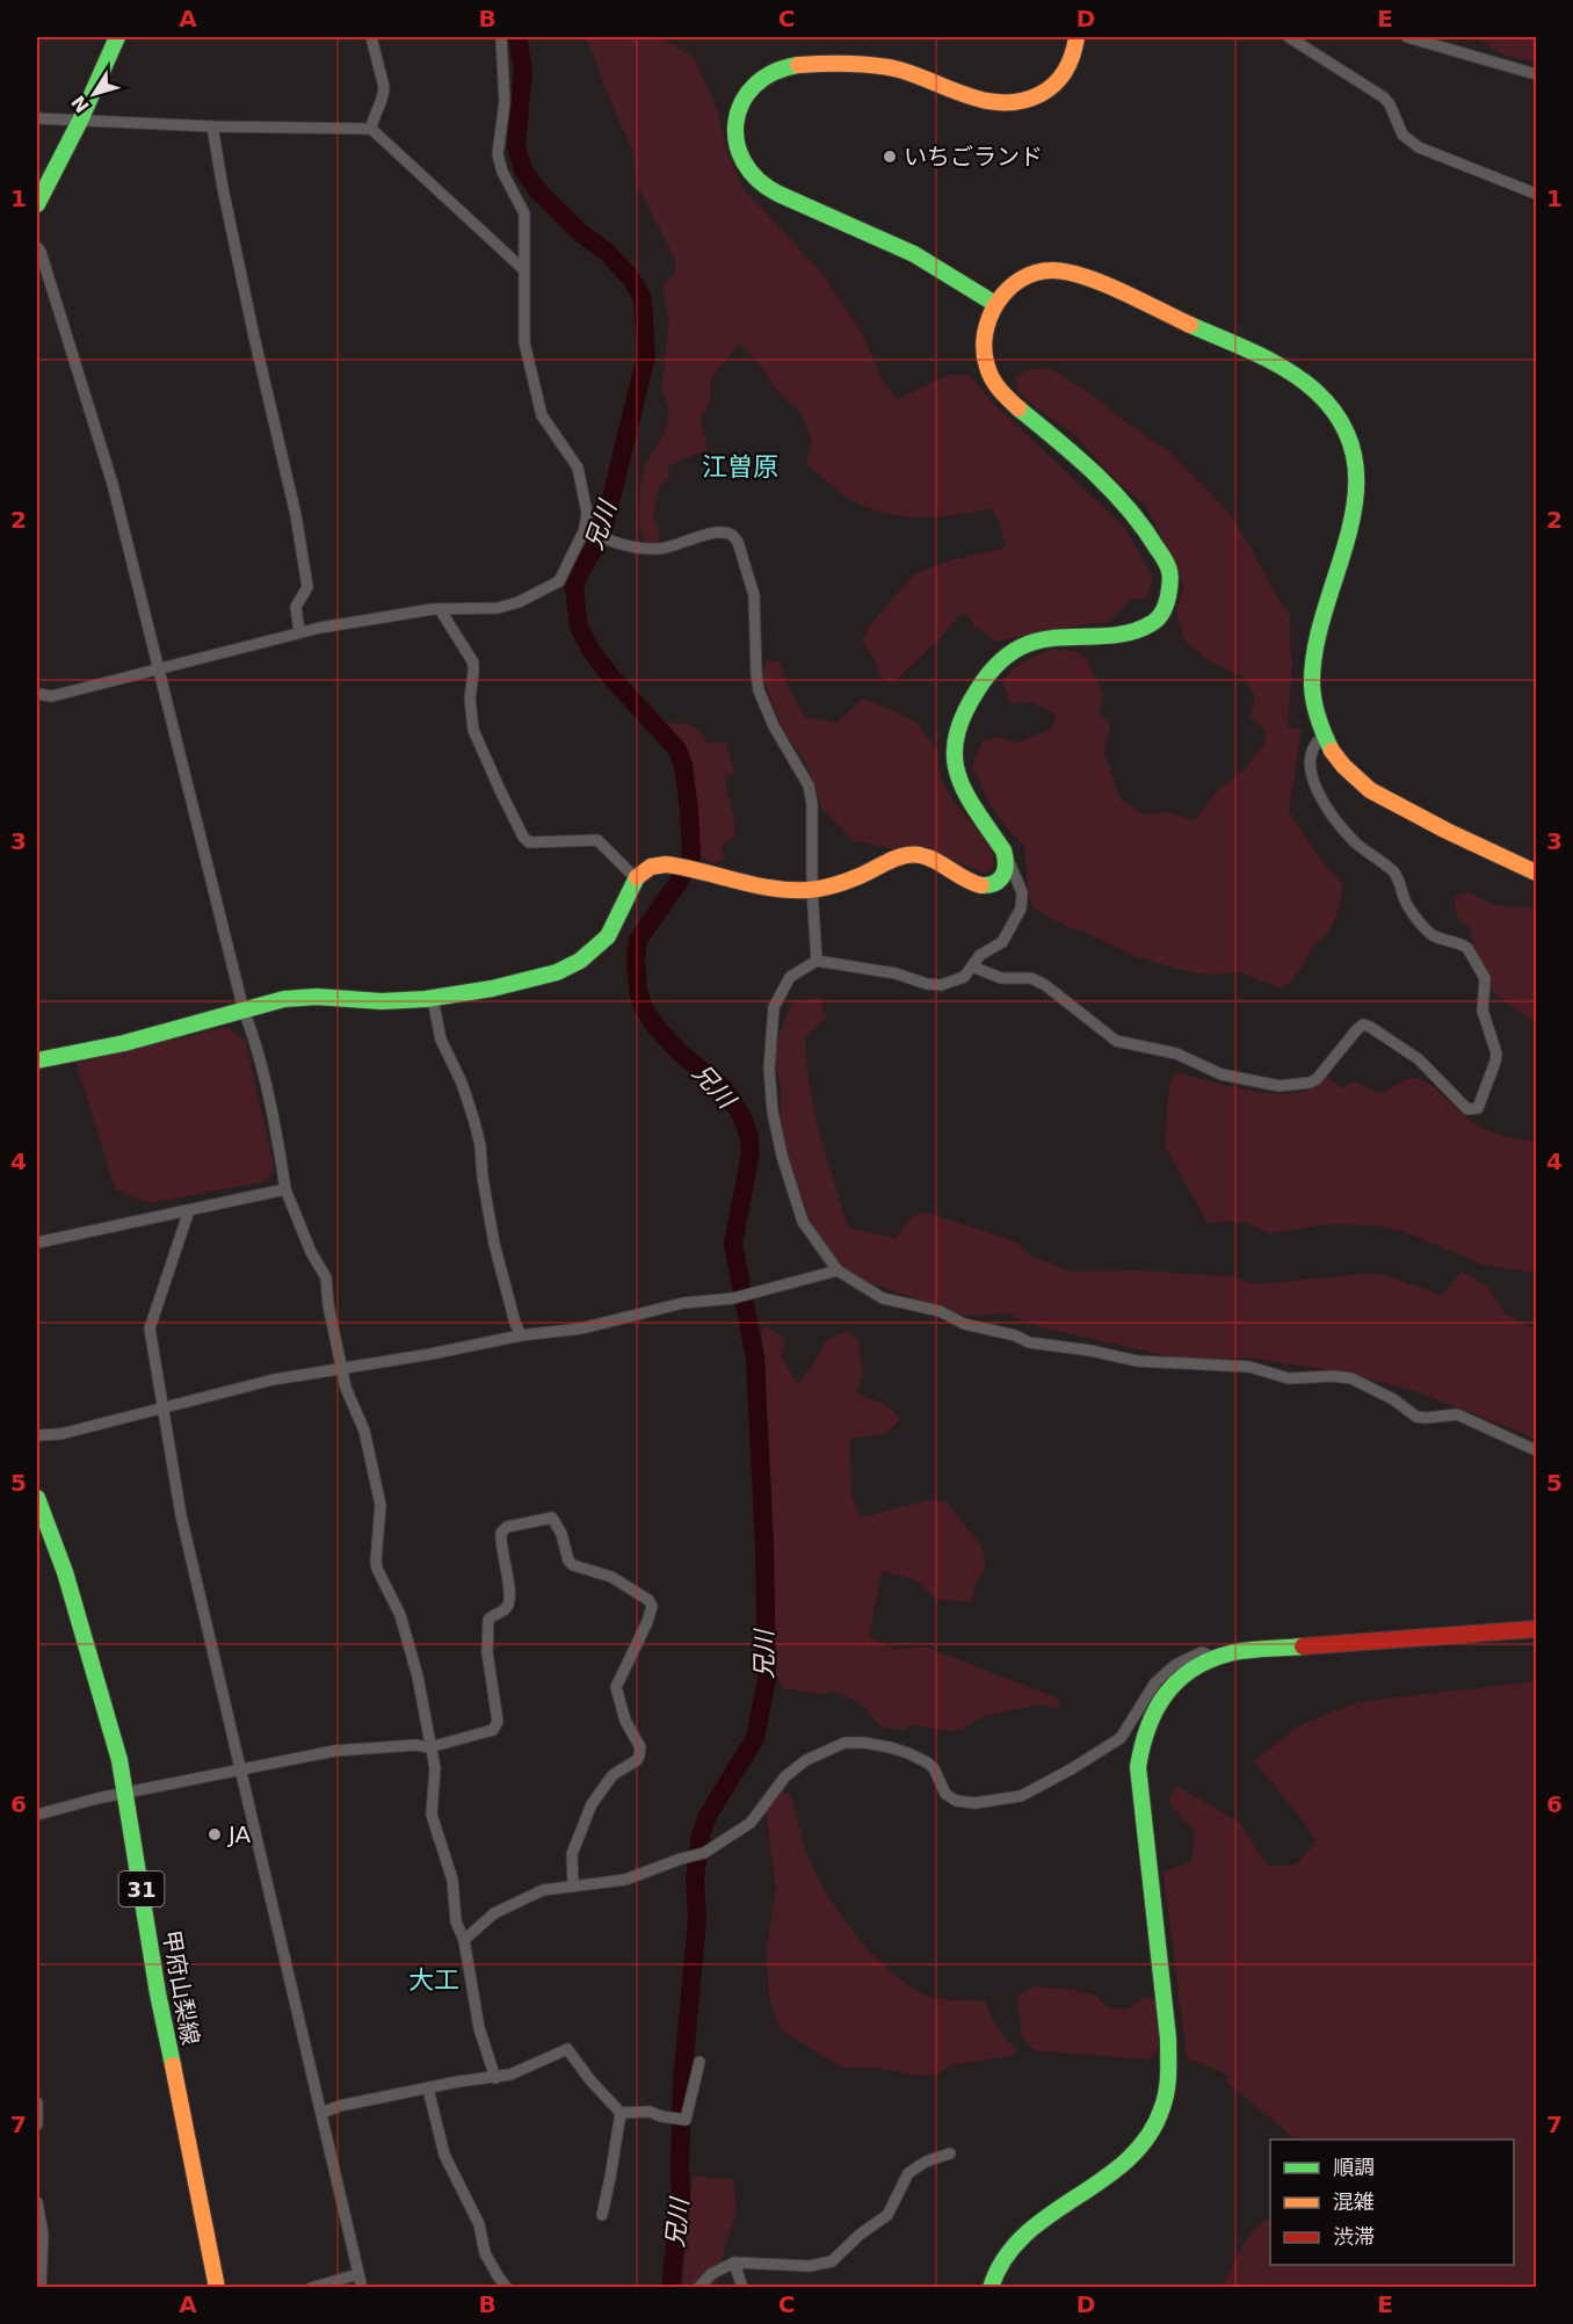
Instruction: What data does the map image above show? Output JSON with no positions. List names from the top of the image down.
{
  "streets": {
    "street": ["31", "甲府山梨線"]
  },
  "districts": ["江曽原", "大工"],
  "water": ["兄川"],
  "places": ["いちごランド", "JA"],
  "legend": ["順調", "混雑", "渋滞"],
  "north": "bottom left",
  "grid": {
    "columns": [
      "A",
      "B",
      "C",
      "D",
      "E"
    ],
    "rows": [
      "1",
      "2",
      "3",
      "4",
      "5",
      "6",
      "7"
    ]
  }
}
